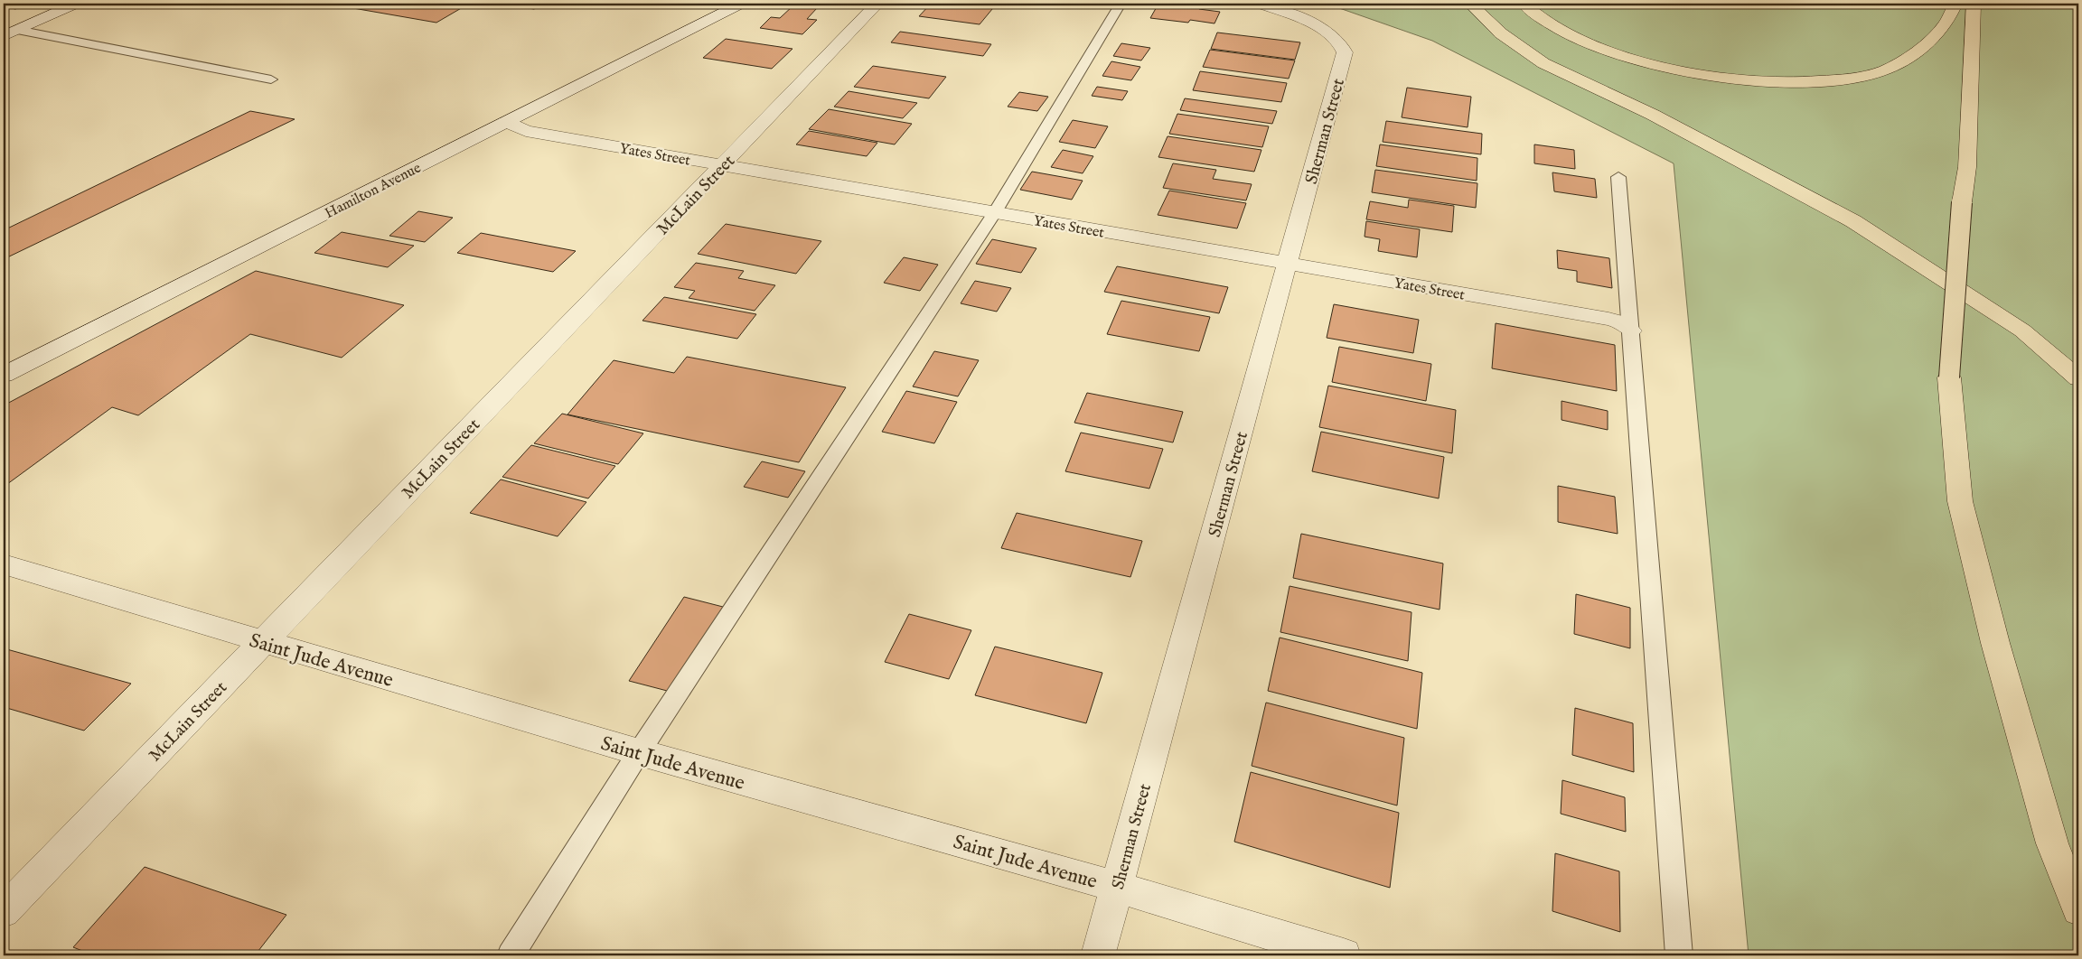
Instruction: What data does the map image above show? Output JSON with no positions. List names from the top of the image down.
{
  "streets": {
    "street": [
      "Sherman Street",
      "Yates Street",
      "Hamilton Avenue",
      "McLain Street",
      "Saint Jude Avenue"
    ]
  },
  "crossings": [
    ["Sherman Street", "Yates Street"],
    ["Sherman Street", "Saint Jude Avenue"],
    ["Yates Street", "Hamilton Avenue"],
    ["Yates Street", "McLain Street"],
    ["McLain Street", "Saint Jude Avenue"]
  ]
}
